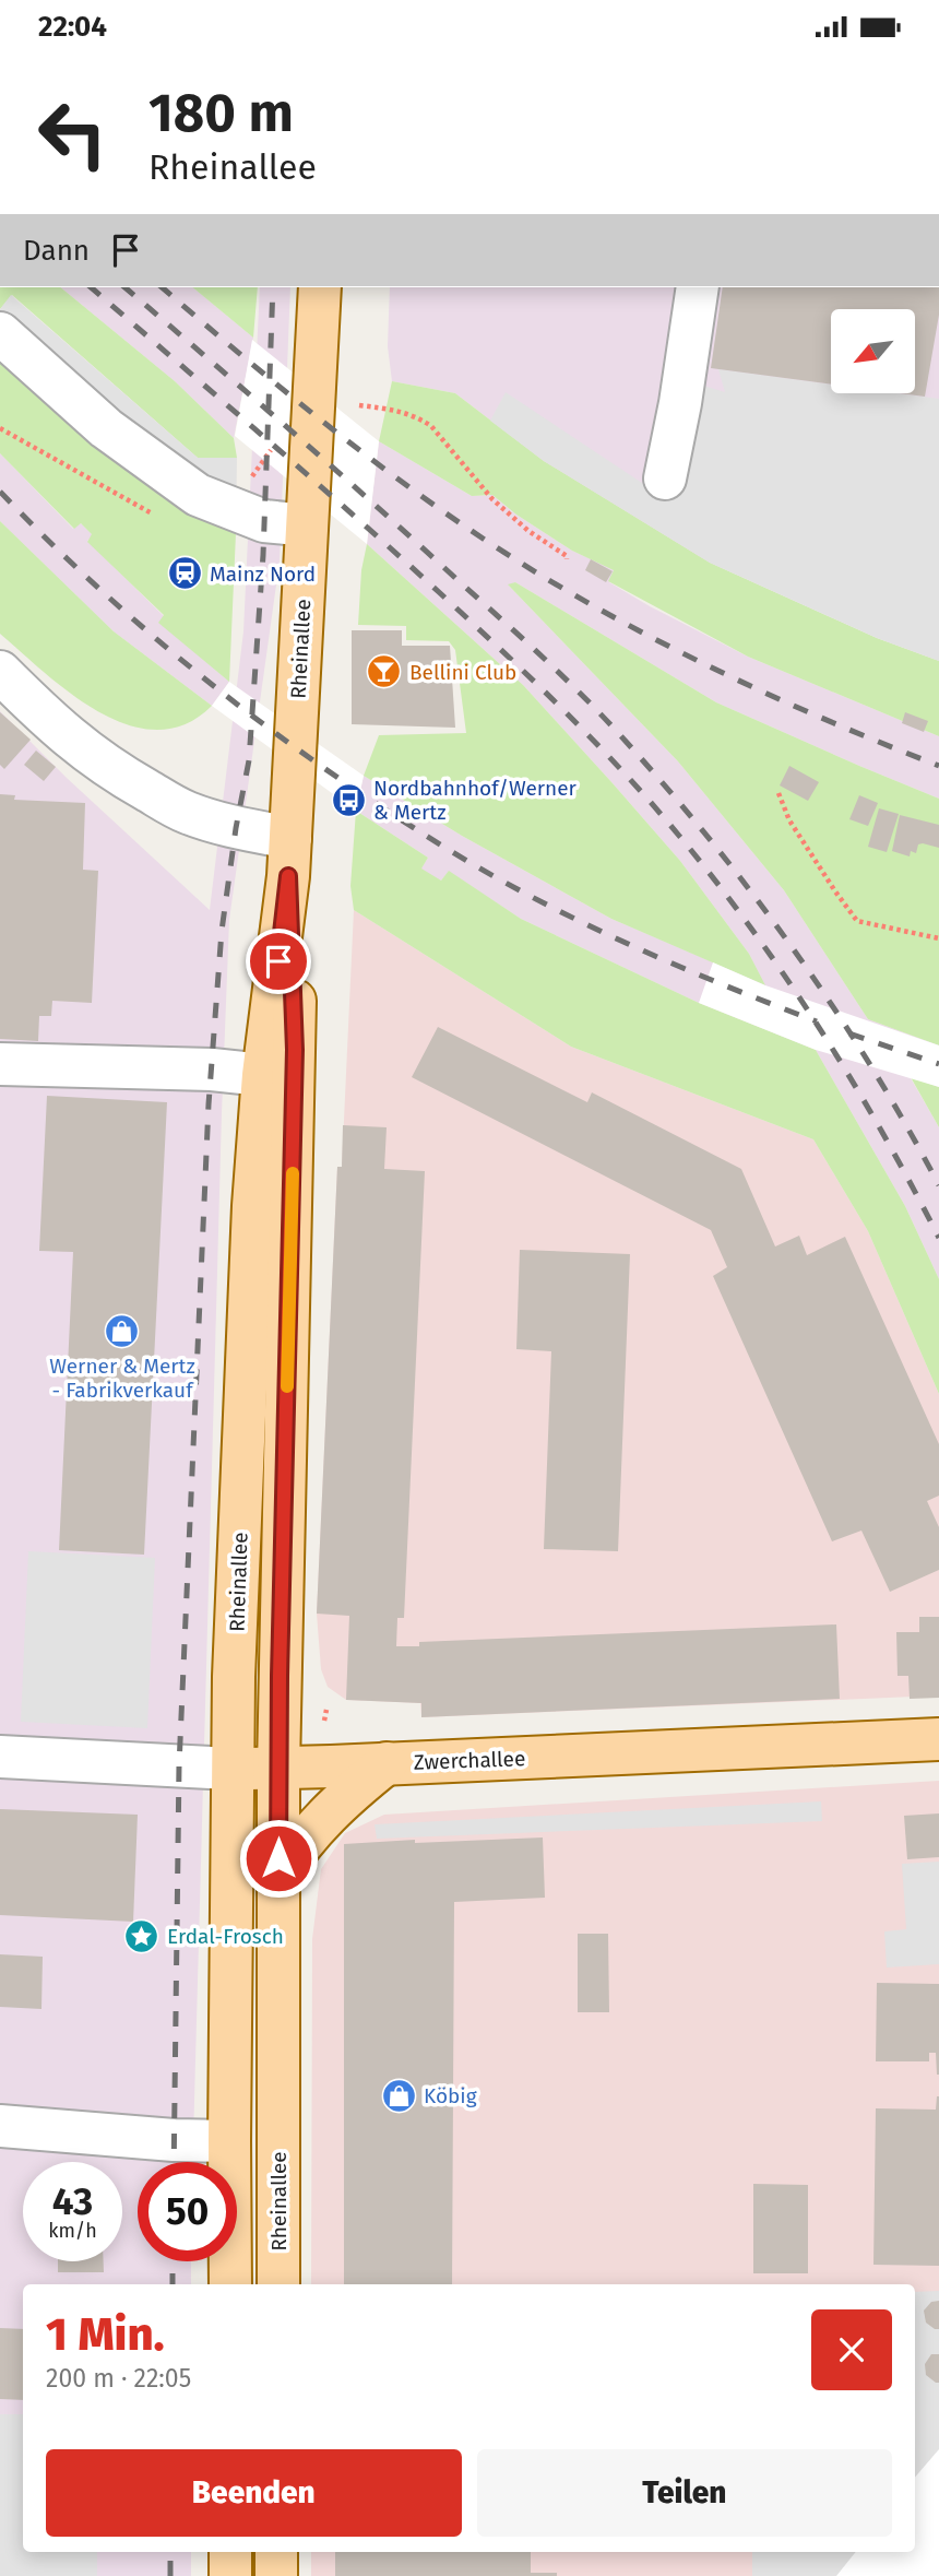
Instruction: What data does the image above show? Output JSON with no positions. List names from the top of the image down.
{
  "streets": {
    "main road": ["Rheinallee", "Zwerchallee"]
  },
  "crossings": [
    ["Rheinallee", "Zwerchallee"]
  ],
  "places": {
    "station": ["Mainz Nord"],
    "bar": ["Bellini Club"],
    "bus stop": ["Nordbahnhof/Werner & Mertz"],
    "shop": ["Werner & Mertz - Fabrikverkauf", "Köbig"],
    "place": ["Erdal-Frosch"]
  },
  "north": "bottom left",
  "page": {
    "status": "22:04",
    "turn": ["180 m", "Rheinallee"],
    "then": "Dann",
    "speed": "43 km/h",
    "limit": "50",
    "heading": ["1 Min.", "200 m · 22:05"],
    "buttons": ["Beenden", "Teilen"]
  }
}
